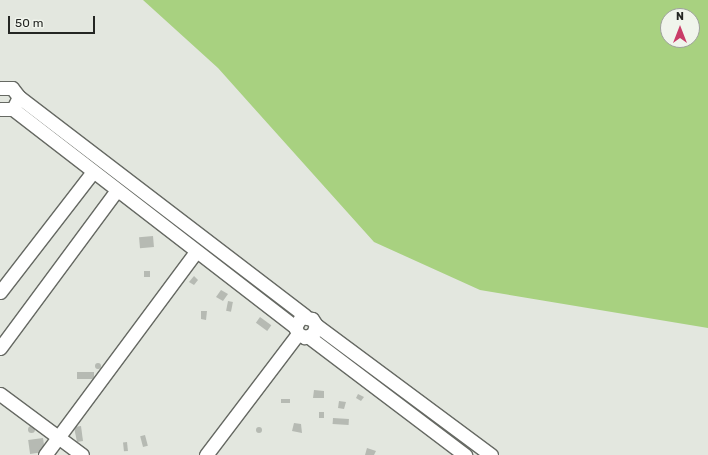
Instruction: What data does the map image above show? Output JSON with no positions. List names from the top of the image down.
{
  "scale_bar": "50 m",
  "north": "top"
}
